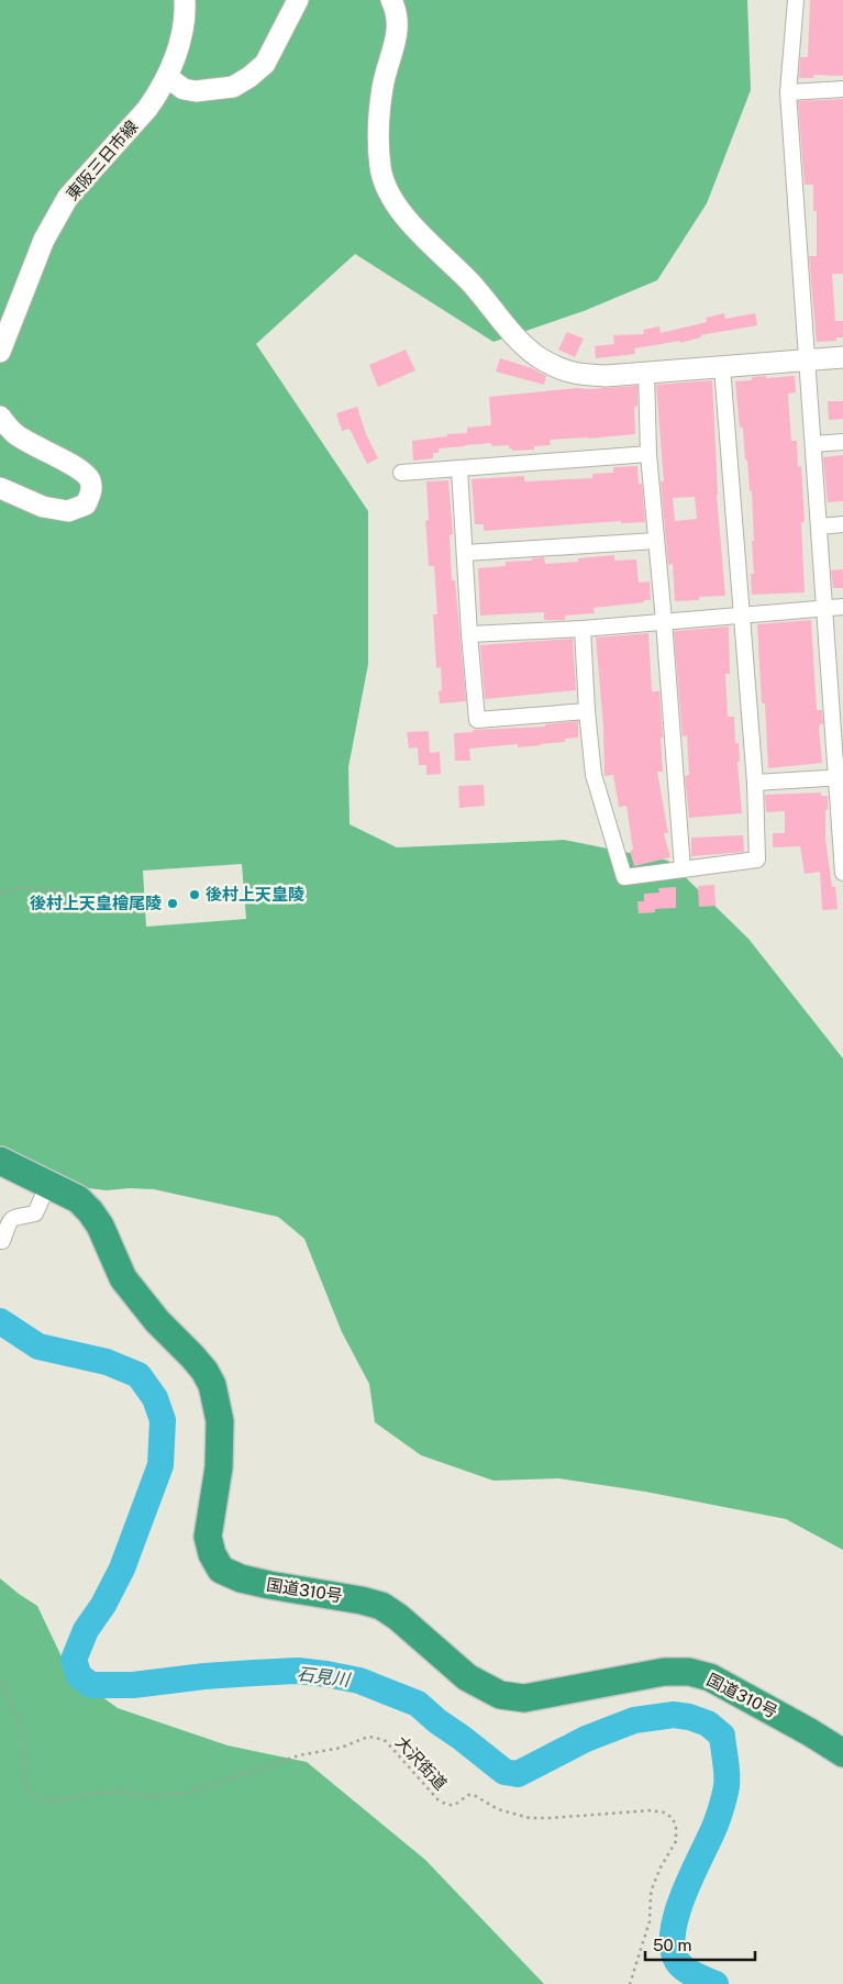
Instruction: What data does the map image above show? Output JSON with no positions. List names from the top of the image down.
{
  "streets": {
    "highway": ["国道310号"],
    "street": ["東阪三日市線"],
    "path": ["大沢街道"]
  },
  "water": ["石見川"],
  "places": ["後村上天皇陵", "後村上天皇檜尾陵"],
  "scale_bar": "50 m"
}
